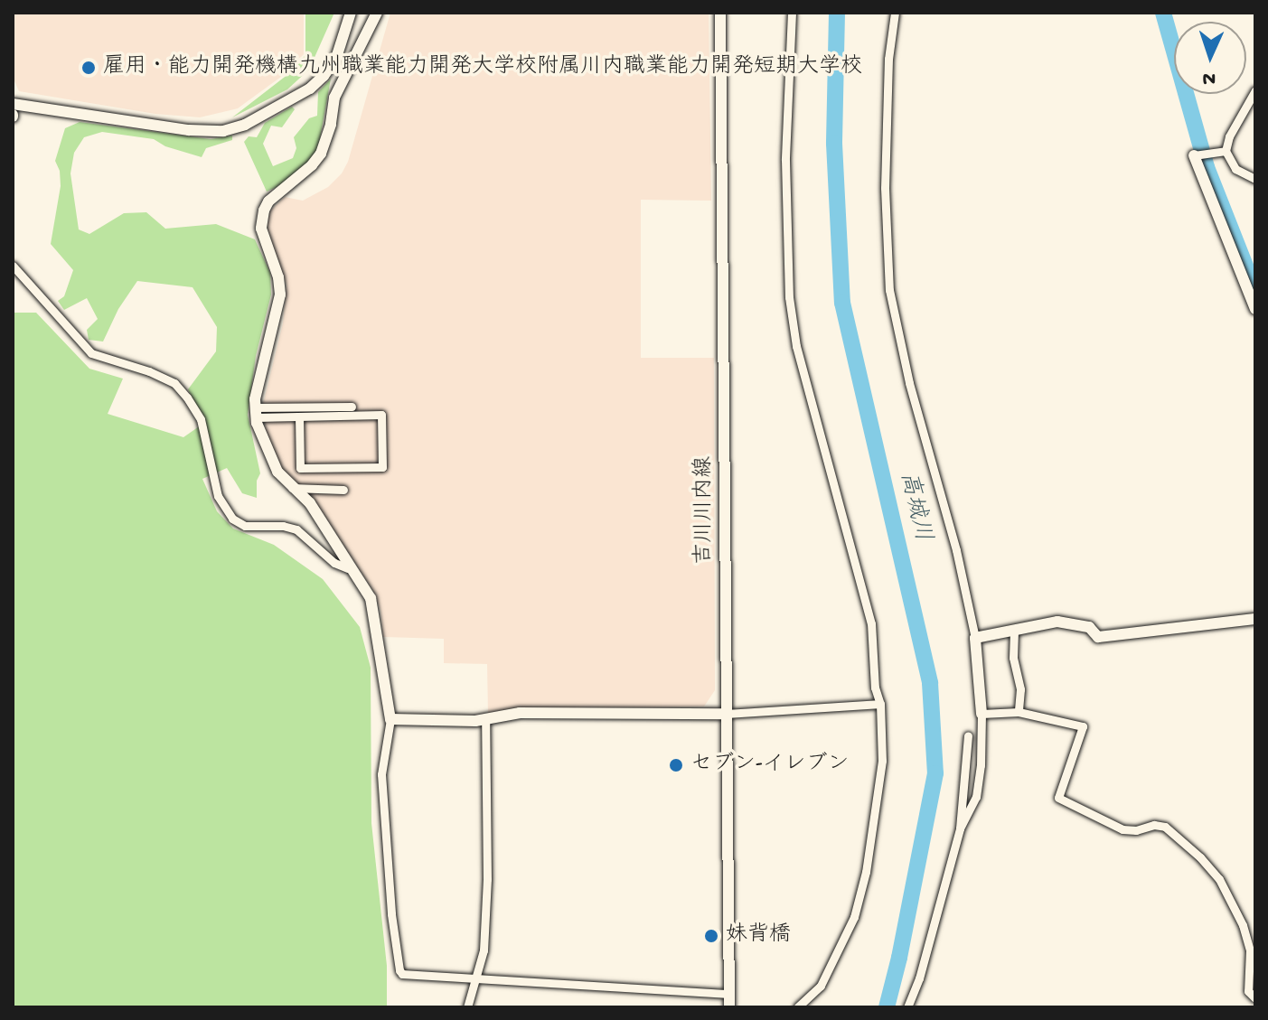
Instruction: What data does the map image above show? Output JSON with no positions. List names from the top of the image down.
{
  "streets": {
    "street": ["吉川川内線"]
  },
  "water": ["高城川"],
  "places": ["雇用・能力開発機構九州職業能力開発大学校附属川内職業能力開発短期大学校", "セブン-イレブン", "妹背橋"],
  "north": "bottom"
}
